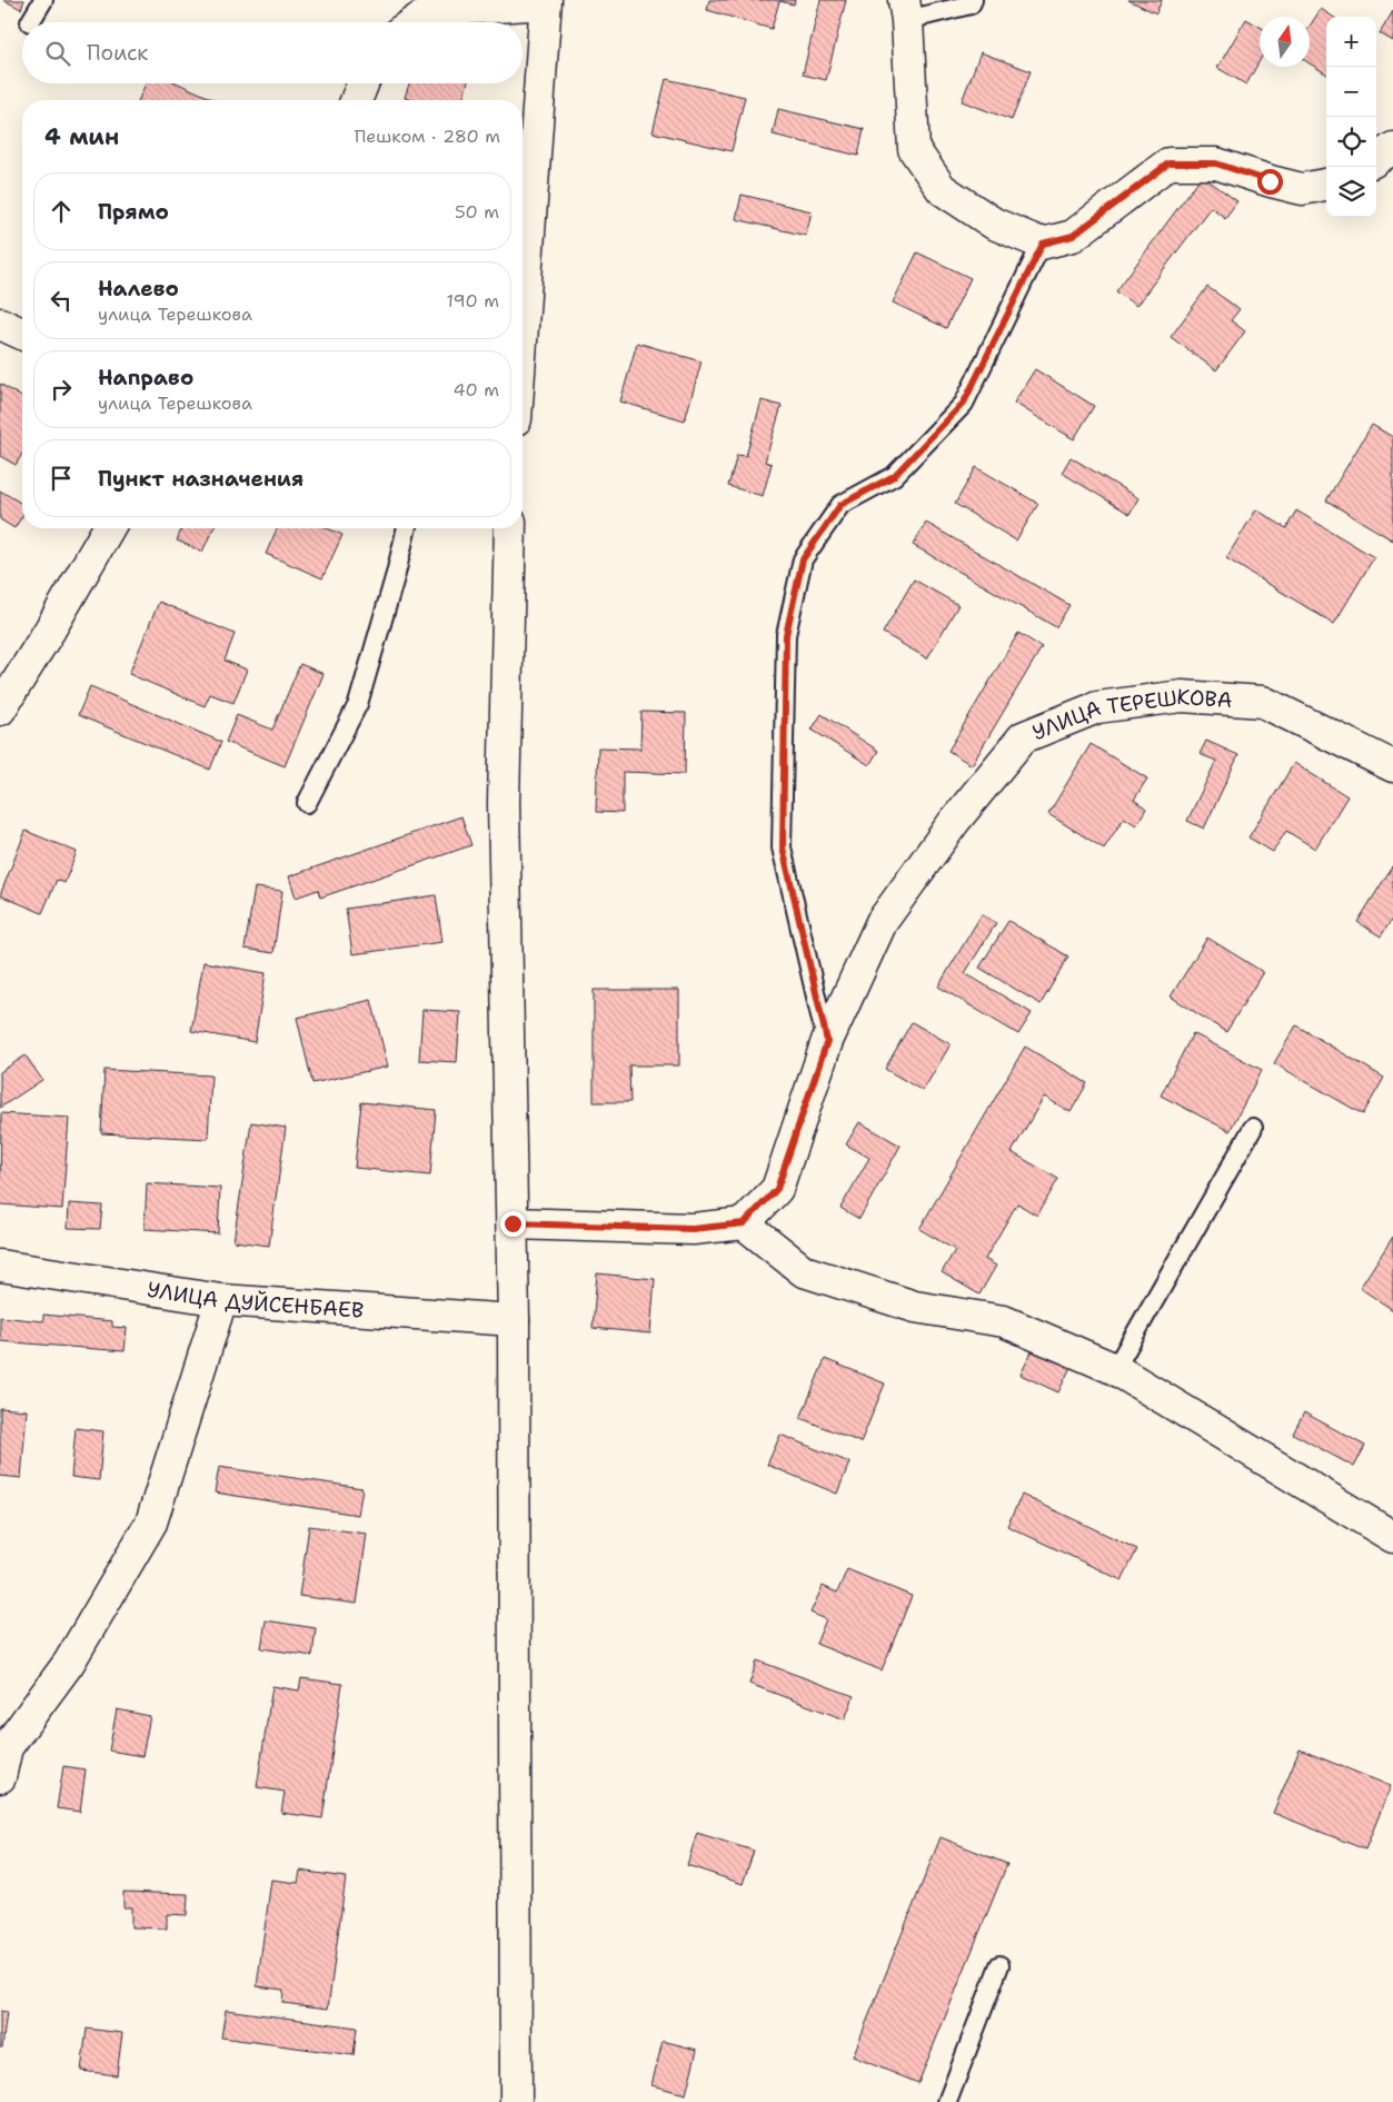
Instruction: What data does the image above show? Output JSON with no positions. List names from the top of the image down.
{
  "streets": {
    "street": ["УЛИЦА ТЕРЕШКОВА", "УЛИЦА ДУЙСЕНБАЕВ"]
  },
  "north": "top",
  "page": {
    "map_buttons": ["+", "−"],
    "search": "Поиск",
    "heading": ["4 мин", "Пешком · 280 m"],
    "list": [
      ["Прямо", "50 m"],
      ["Налево", "улица Терешкова", "190 m"],
      ["Направо", "улица Терешкова", "40 m"],
      "Пункт назначения"
    ]
  }
}
